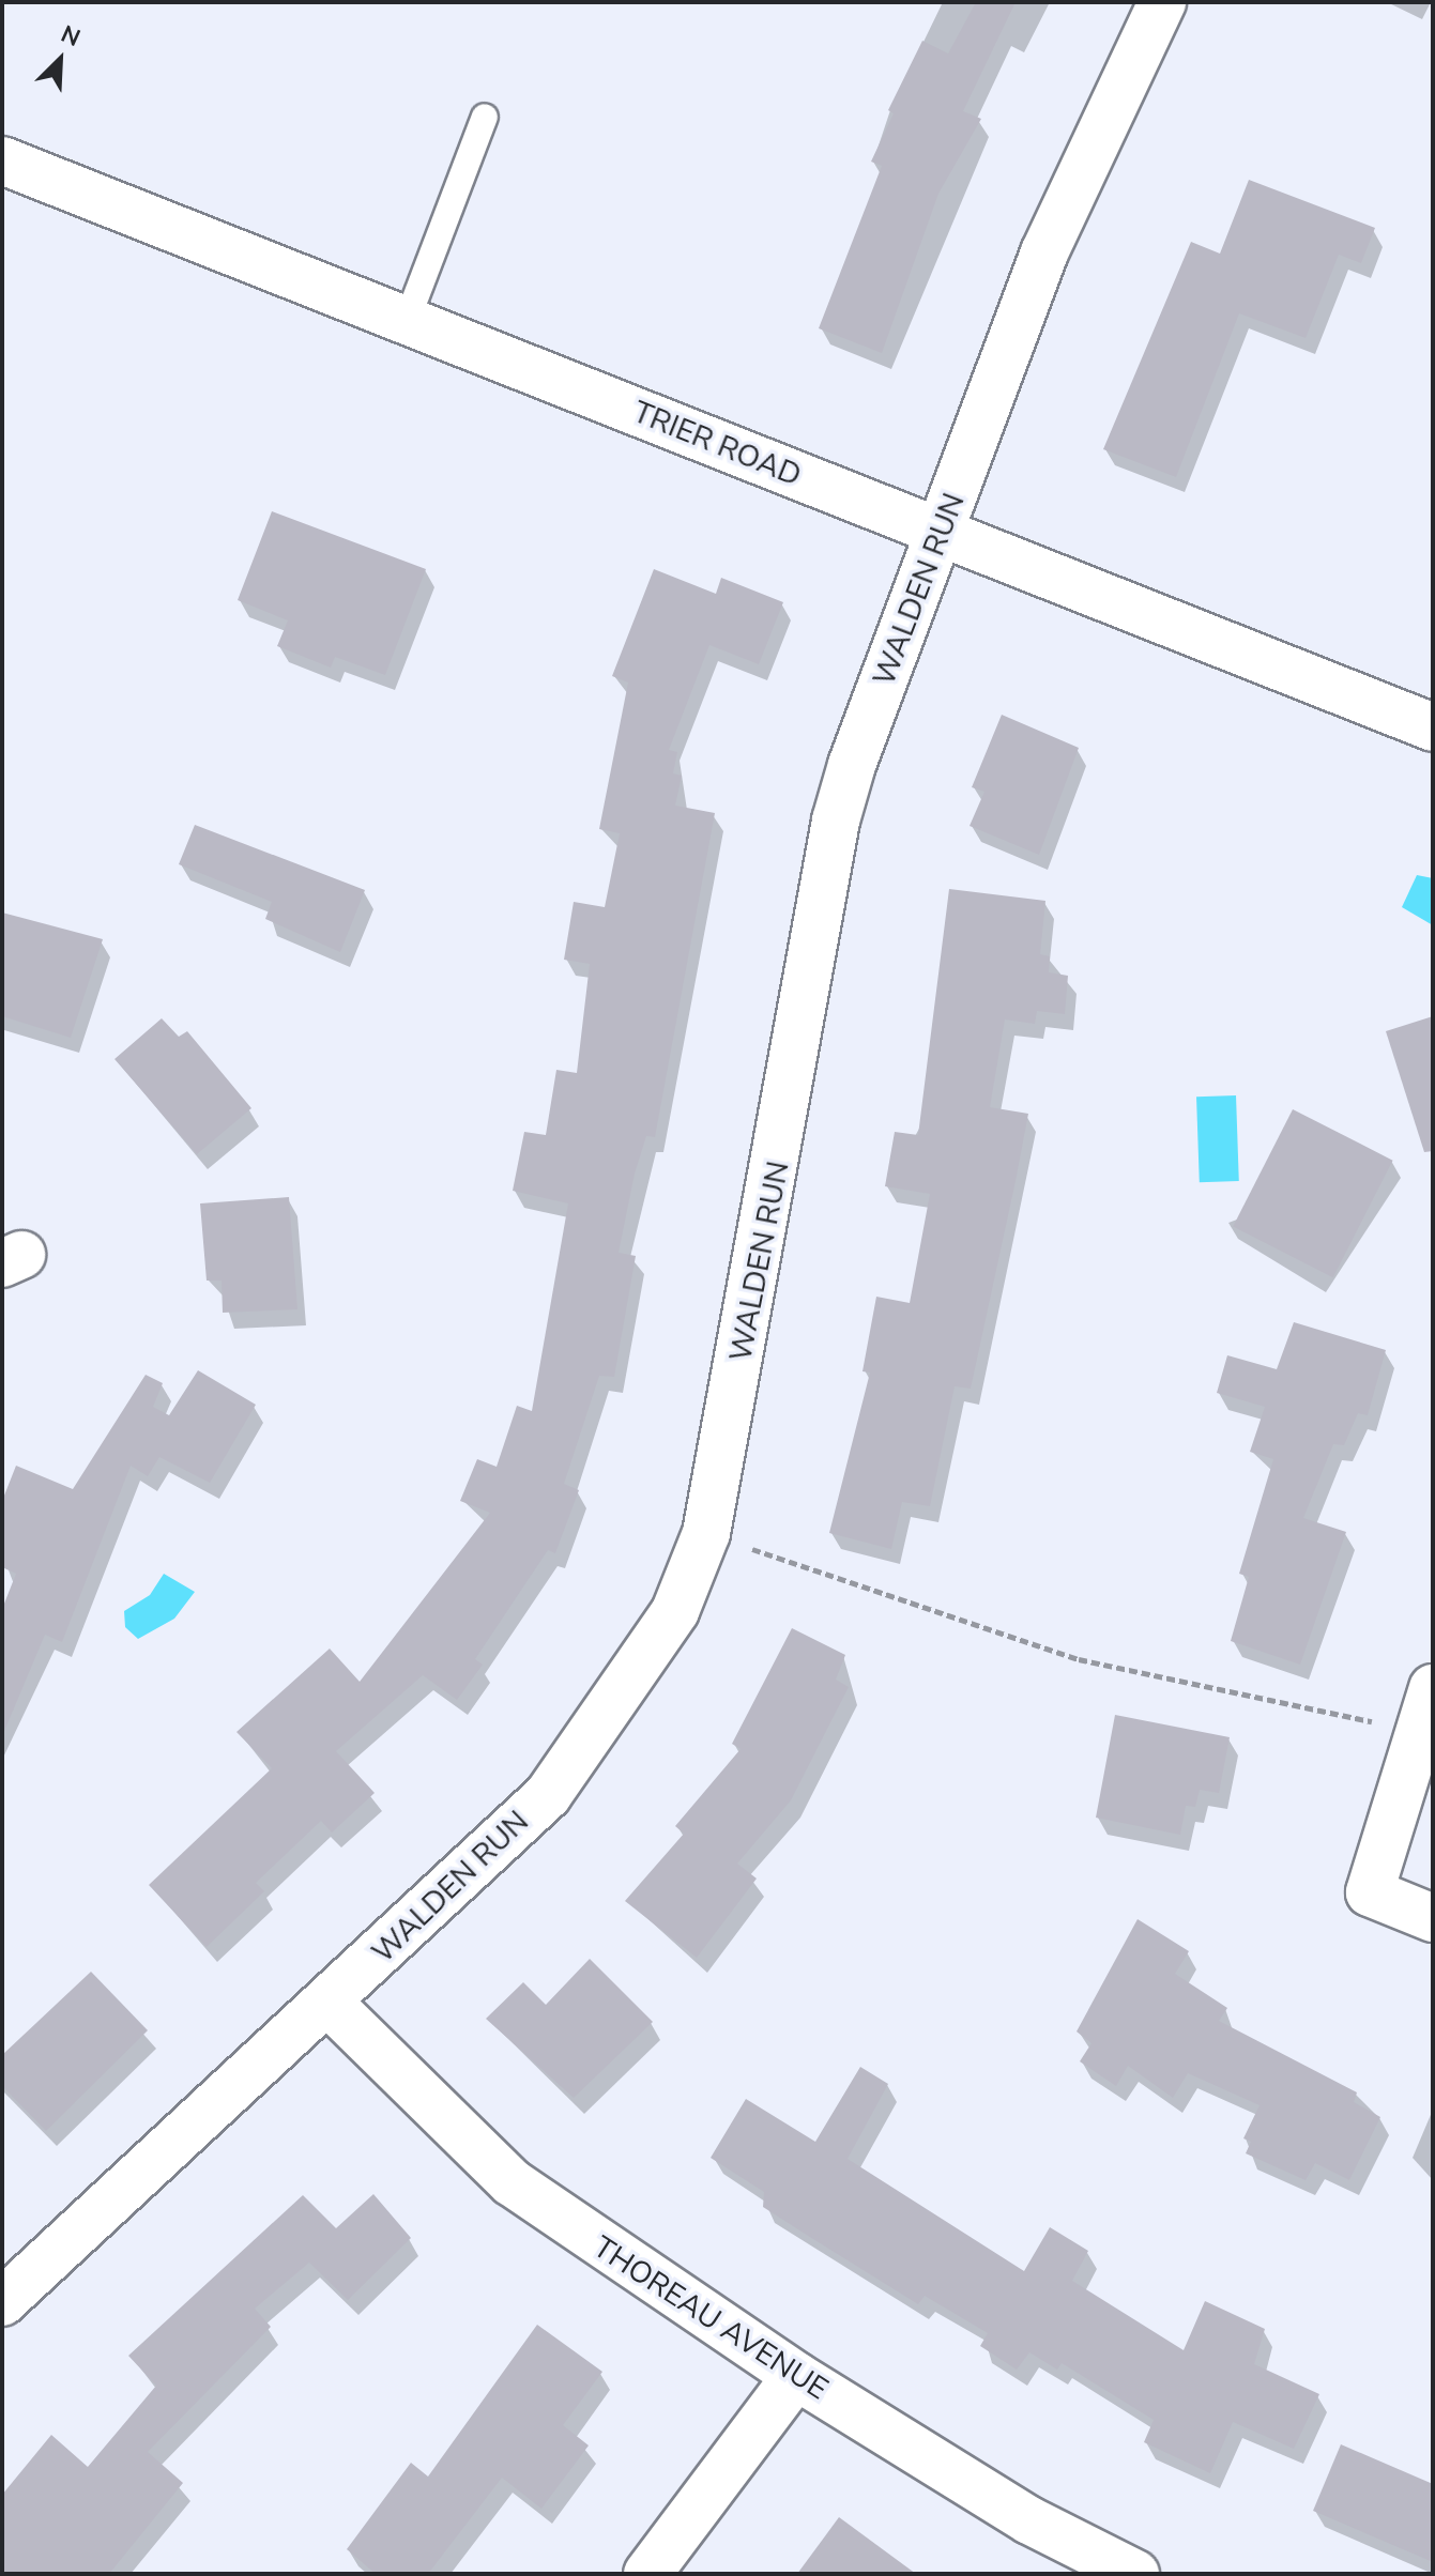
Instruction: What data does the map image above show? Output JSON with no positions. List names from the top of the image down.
{
  "streets": {
    "street": ["TRIER ROAD", "WALDEN RUN", "THOREAU AVENUE"]
  },
  "crossings": [
    ["TRIER ROAD", "WALDEN RUN"],
    ["WALDEN RUN", "THOREAU AVENUE"]
  ],
  "north": "top right"
}
